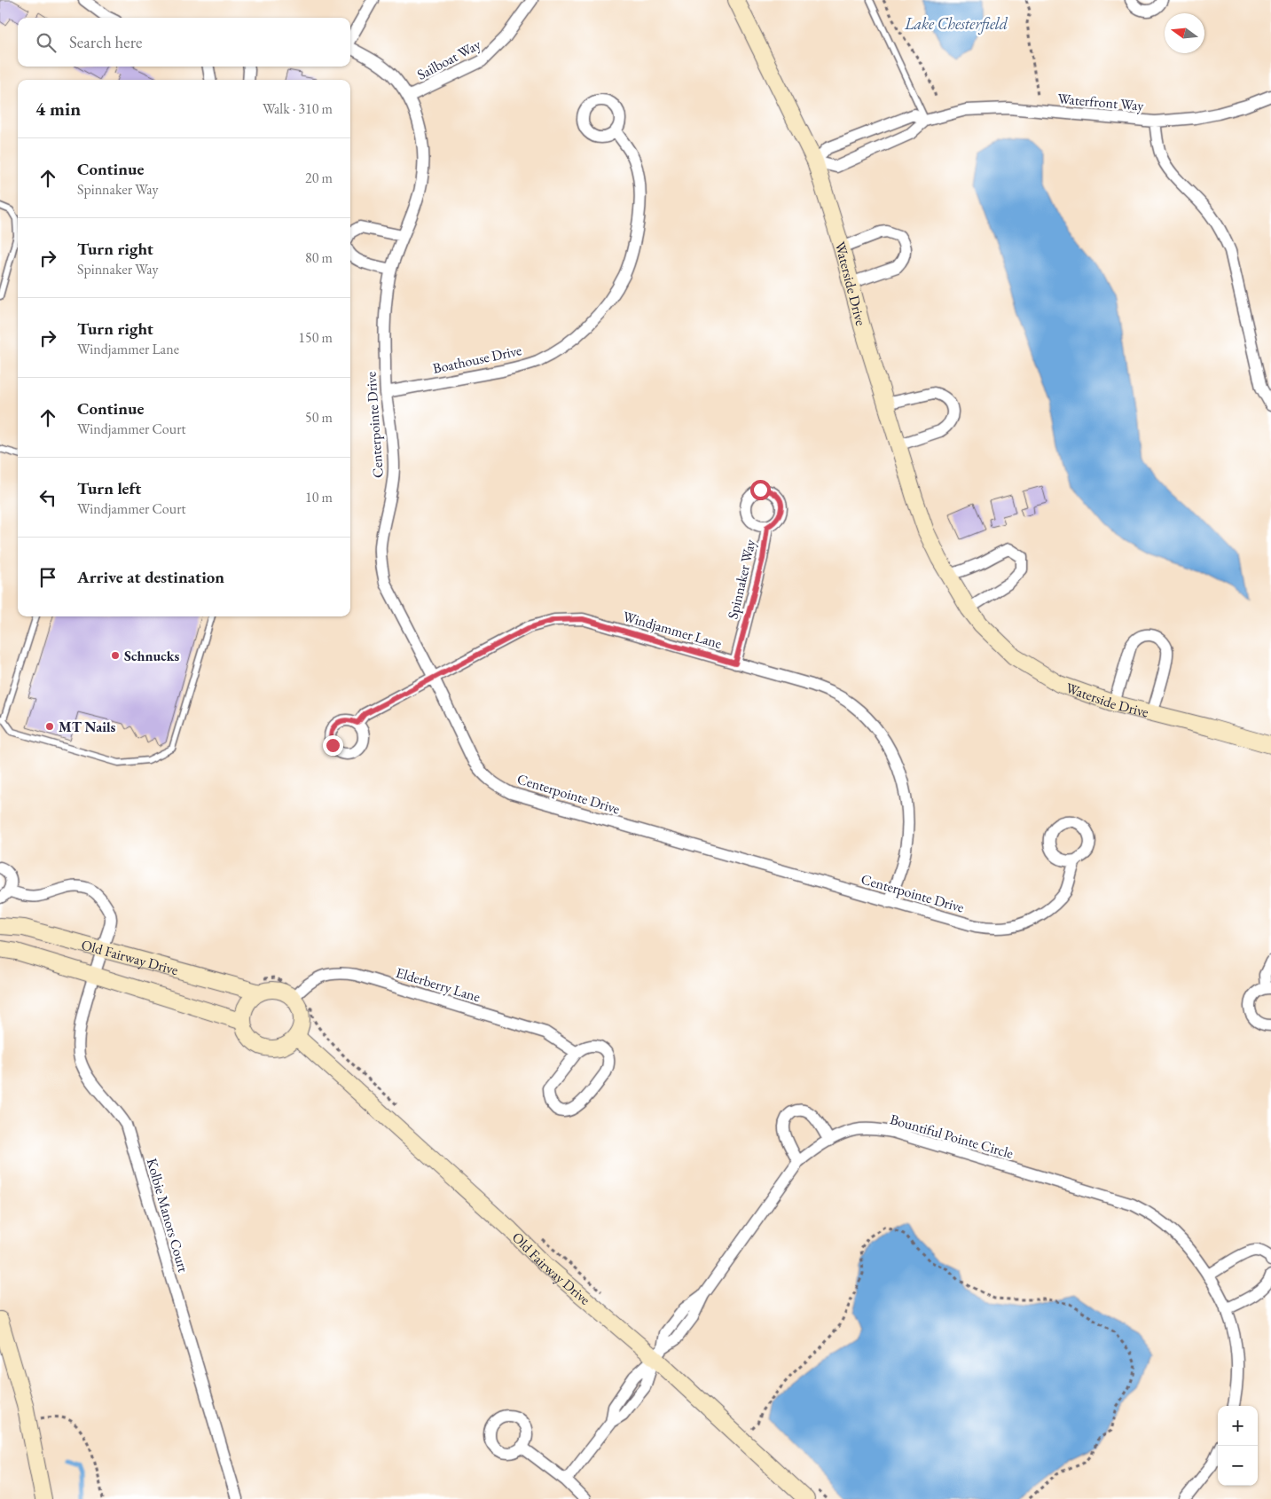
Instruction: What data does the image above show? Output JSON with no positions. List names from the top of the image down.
{
  "streets": {
    "street": [
      "Sailboat Way",
      "Waterfront Way",
      "Waterside Drive",
      "Boathouse Drive",
      "Centerpointe Drive",
      "Spinnaker Way",
      "Windjammer Lane",
      "Old Fairway Drive",
      "Elderberry Lane",
      "Bountiful Pointe Circle",
      "Kolbie Manors Court"
    ]
  },
  "crossings": [
    ["Sailboat Way", "Centerpointe Drive"],
    ["Waterfront Way", "Waterside Drive"],
    ["Boathouse Drive", "Centerpointe Drive"],
    ["Centerpointe Drive", "Windjammer Lane"],
    ["Spinnaker Way", "Windjammer Lane"],
    ["Old Fairway Drive", "Elderberry Lane"],
    ["Old Fairway Drive", "Bountiful Pointe Circle"],
    ["Old Fairway Drive", "Kolbie Manors Court"]
  ],
  "water": ["Lake Chesterfield"],
  "places": ["Schnucks", "MT Nails"],
  "north": "left",
  "page": {
    "search": "Search here",
    "heading": ["4 min", "Walk · 310 m"],
    "list": [
      ["Continue", "Spinnaker Way", "20 m"],
      ["Turn right", "Spinnaker Way", "80 m"],
      ["Turn right", "Windjammer Lane", "150 m"],
      ["Continue", "Windjammer Court", "50 m"],
      ["Turn left", "Windjammer Court", "10 m"],
      "Arrive at destination"
    ],
    "map_buttons": ["+", "−"]
  }
}
